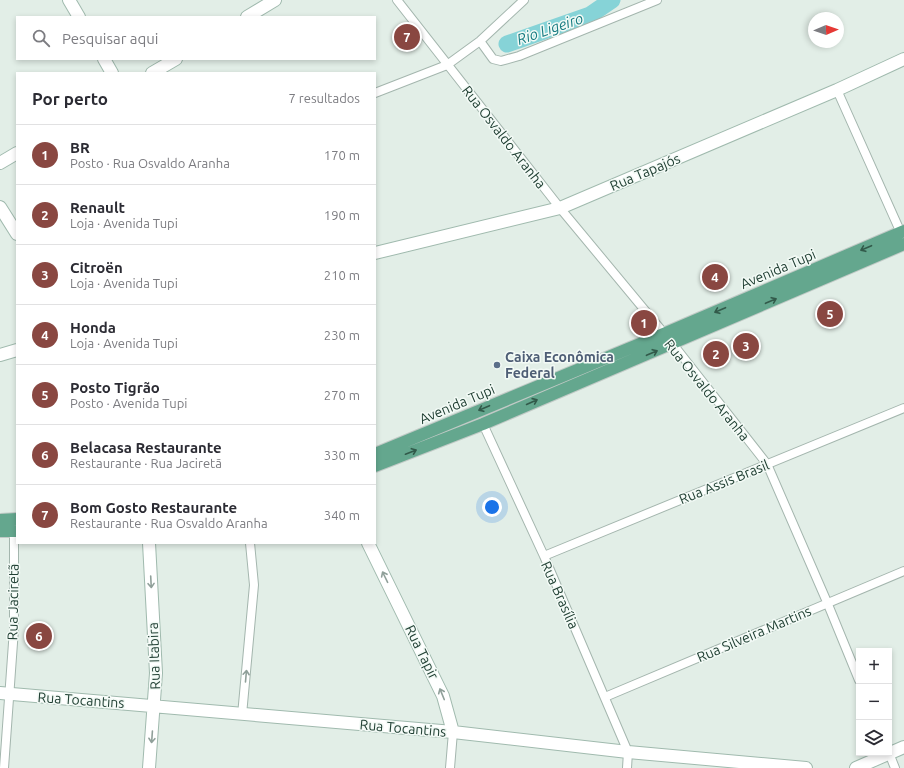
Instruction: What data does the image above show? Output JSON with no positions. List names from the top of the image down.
{
  "streets": {
    "main road": ["Avenida Tupi"],
    "street": [
      "Rua Osvaldo Aranha",
      "Rua Tapajós",
      "Rua Assis Brasil",
      "Rua Brasília",
      "Rua Jaciretã",
      "Rua Silveira Martins",
      "Rua Tapir",
      "Rua Itabira",
      "Rua Tocantins"
    ]
  },
  "crossings": [
    ["Rua Osvaldo Aranha", "Rua Tapajós"],
    ["Rua Osvaldo Aranha", "Avenida Tupi"],
    ["Rua Osvaldo Aranha", "Rua Assis Brasil"],
    ["Rua Osvaldo Aranha", "Rua Silveira Martins"],
    ["Avenida Tupi", "Rua Brasília"],
    ["Rua Assis Brasil", "Rua Brasília"],
    ["Rua Brasília", "Rua Silveira Martins"],
    ["Rua Brasília", "Rua Tocantins"],
    ["Rua Jaciretã", "Rua Tocantins"],
    ["Rua Tapir", "Rua Tocantins"],
    ["Rua Itabira", "Rua Tocantins"]
  ],
  "one_way": ["Rua Tapir"],
  "water": ["Rio Ligeiro"],
  "places": ["Caixa Econômica Federal"],
  "north": "right",
  "page": {
    "search": "Pesquisar aqui",
    "pins": [
      "7",
      "4",
      "5",
      "1",
      "3",
      "2",
      "6"
    ],
    "heading": ["Por perto", "7 resultados"],
    "list": [
      {
        "mark": "1",
        "name": "BR",
        "note": "Posto · Rua Osvaldo Aranha",
        "value": "170 m"
      },
      {
        "mark": "2",
        "name": "Renault",
        "note": "Loja · Avenida Tupi",
        "value": "190 m"
      },
      {
        "mark": "3",
        "name": "Citroën",
        "note": "Loja · Avenida Tupi",
        "value": "210 m"
      },
      {
        "mark": "4",
        "name": "Honda",
        "note": "Loja · Avenida Tupi",
        "value": "230 m"
      },
      {
        "mark": "5",
        "name": "Posto Tigrão",
        "note": "Posto · Avenida Tupi",
        "value": "270 m"
      },
      {
        "mark": "6",
        "name": "Belacasa Restaurante",
        "note": "Restaurante · Rua Jaciretã",
        "value": "330 m"
      },
      {
        "mark": "7",
        "name": "Bom Gosto Restaurante",
        "note": "Restaurante · Rua Osvaldo Aranha",
        "value": "340 m"
      }
    ],
    "map_buttons": ["+", "−"]
  }
}
